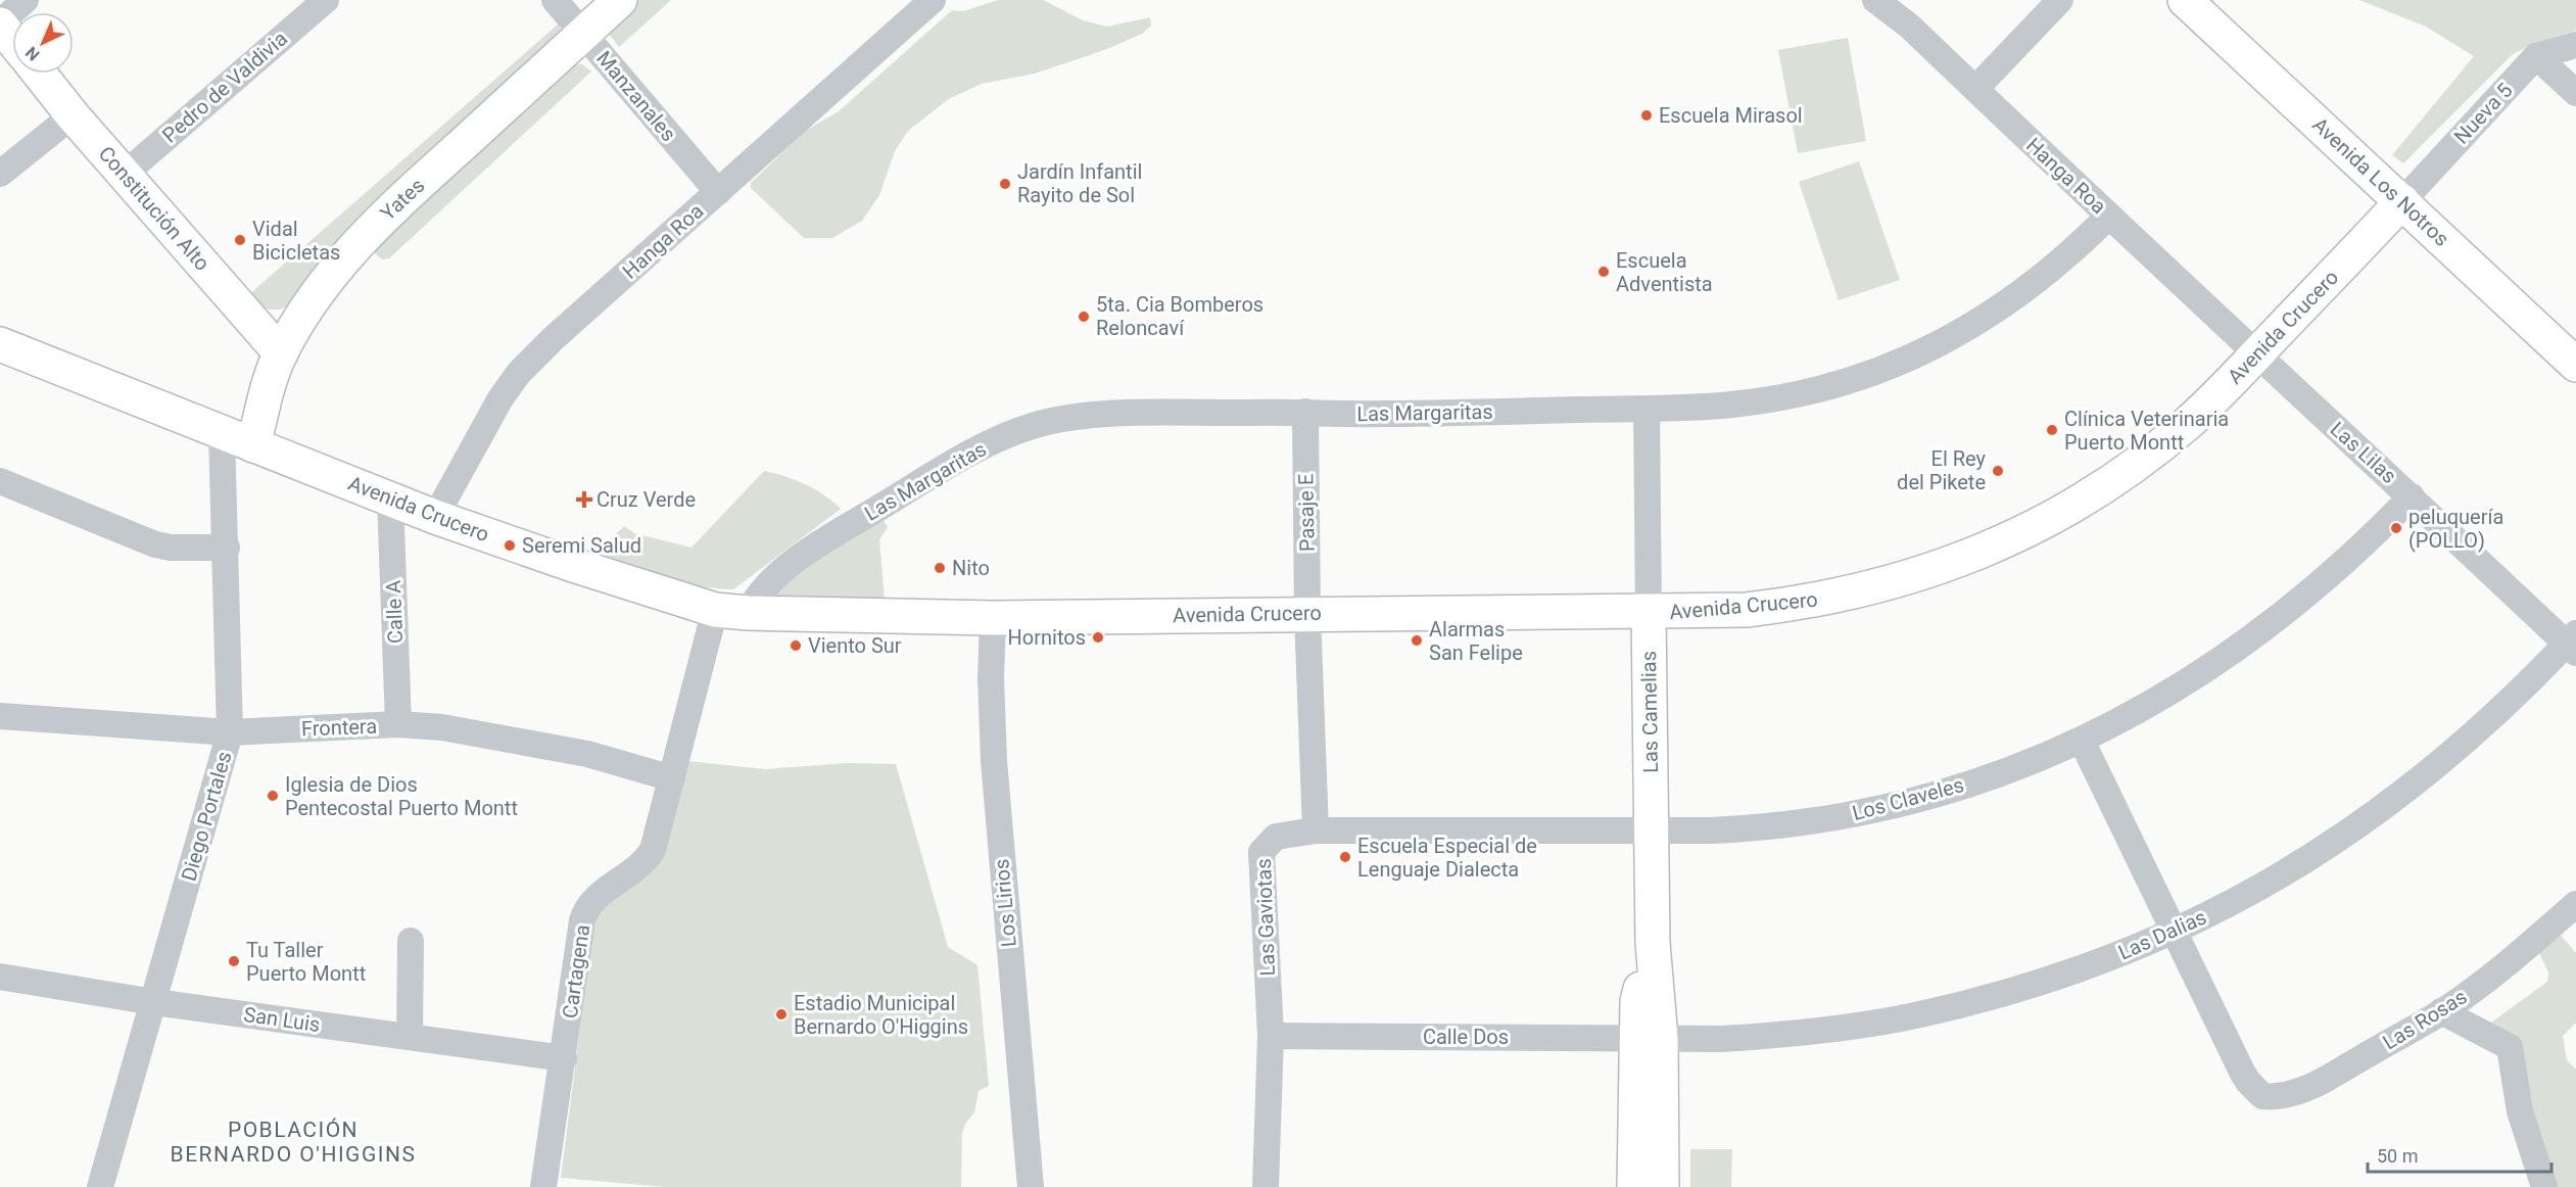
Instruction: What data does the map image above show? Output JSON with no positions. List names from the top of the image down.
{
  "streets": {
    "main road": [
      "Avenida Los Notros",
      "Yates",
      "Constitución Alto",
      "Avenida Crucero",
      "Las Camelias"
    ],
    "street": [
      "Pedro de Valdivia",
      "Manzanales",
      "Nueva 5",
      "Hanga Roa",
      "Las Margaritas",
      "Las Lilas",
      "Pasaje E",
      "Calle A",
      "Frontera",
      "Los Claveles",
      "Diego Portales",
      "Los Lirios",
      "Las Gaviotas",
      "Las Dalias",
      "Cartagena",
      "San Luis",
      "Las Rosas",
      "Calle Dos"
    ]
  },
  "crossings": [
    ["Pedro de Valdivia", "Constitución Alto"],
    ["Manzanales", "Hanga Roa"],
    ["Manzanales", "Yates"],
    ["Nueva 5", "Avenida Los Notros"],
    ["Nueva 5", "Avenida Crucero"],
    ["Hanga Roa", "Avenida Crucero"],
    ["Hanga Roa", "Las Margaritas"],
    ["Hanga Roa", "Las Lilas"],
    ["Avenida Los Notros", "Avenida Crucero"],
    ["Yates", "Constitución Alto"],
    ["Yates", "Avenida Crucero"],
    ["Avenida Crucero", "Las Margaritas"],
    ["Avenida Crucero", "Las Lilas"],
    ["Avenida Crucero", "Pasaje E"],
    ["Avenida Crucero", "Calle A"],
    ["Avenida Crucero", "Las Camelias"],
    ["Avenida Crucero", "Diego Portales"],
    ["Avenida Crucero", "Los Lirios"],
    ["Avenida Crucero", "Cartagena"],
    ["Las Margaritas", "Pasaje E"],
    ["Las Margaritas", "Las Camelias"],
    ["Las Lilas", "Los Claveles"],
    ["Las Lilas", "Las Dalias"],
    ["Calle A", "Frontera"],
    ["Las Camelias", "Los Claveles"],
    ["Las Camelias", "Las Dalias"],
    ["Las Camelias", "Calle Dos"],
    ["Frontera", "Diego Portales"],
    ["Frontera", "Cartagena"],
    ["Los Claveles", "Las Gaviotas"],
    ["Diego Portales", "San Luis"],
    ["Las Gaviotas", "Calle Dos"],
    ["Las Dalias", "Las Rosas"],
    ["Las Dalias", "Calle Dos"],
    ["Cartagena", "San Luis"]
  ],
  "districts": ["POBLACIÓN BERNARDO O'HIGGINS"],
  "places": {
    "other": [
      "Escuela Mirasol",
      "Jardín Infantil Rayito de Sol",
      "Vidal Bicicletas",
      "Escuela Adventista",
      "5ta. Cia Bomberos Reloncaví",
      "Clínica Veterinaria Puerto Montt",
      "El Rey del Pikete",
      "peluquería (POLLO)",
      "Seremi Salud",
      "Nito",
      "Hornitos",
      "Alarmas San Felipe",
      "Viento Sur",
      "Iglesia de Dios Pentecostal Puerto Montt",
      "Escuela Especial de Lenguaje Dialecta",
      "Tu Taller Puerto Montt",
      "Estadio Municipal Bernardo O'Higgins"
    ],
    "health": ["Cruz Verde"]
  },
  "scale_bar": "50 m",
  "north": "bottom left"
}
